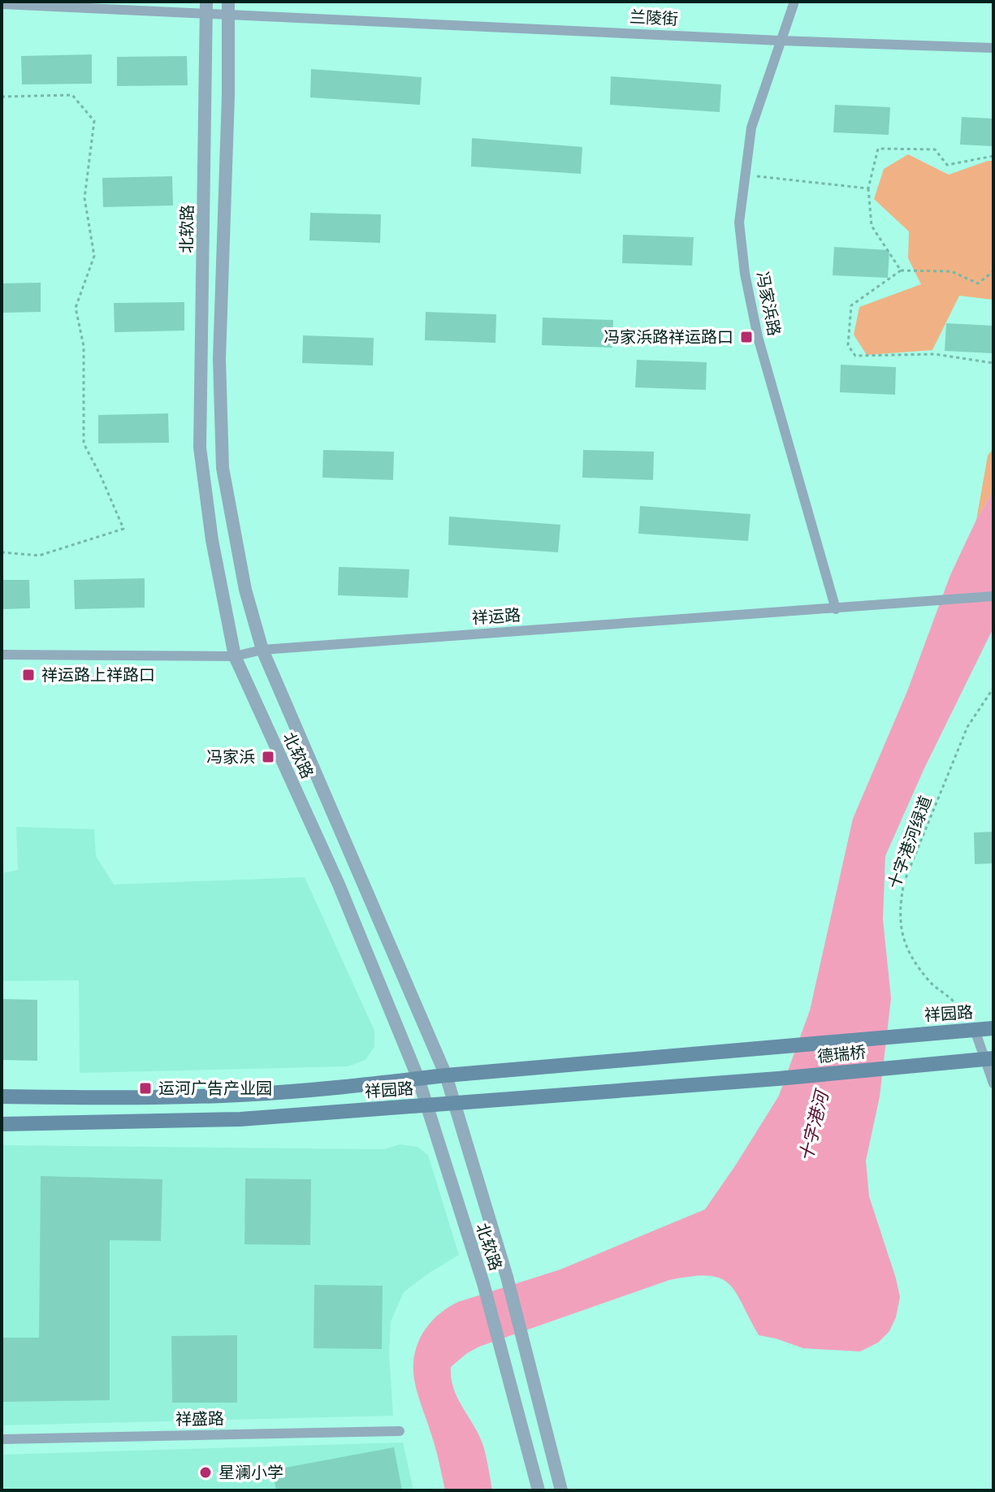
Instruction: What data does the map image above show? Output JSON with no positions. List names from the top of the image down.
{
  "streets": {
    "main road": ["祥园路", "德瑞桥"],
    "street": [
      "兰陵街",
      "北软路",
      "冯家浜路",
      "祥运路",
      "祥盛路"
    ],
    "path": ["十字港河绿道"]
  },
  "crossings": [
    ["兰陵街", "北软路"],
    ["兰陵街", "冯家浜路"],
    ["北软路", "祥运路"],
    ["北软路", "祥园路"],
    ["冯家浜路", "祥运路"],
    ["十字港河绿道", "祥园路"],
    ["祥园路", "德瑞桥"]
  ],
  "water": ["十字港河"],
  "places": {
    "transit": [
      "冯家浜路祥运路口",
      "祥运路上祥路口",
      "冯家浜",
      "运河广告产业园"
    ],
    "other": ["星澜小学"]
  }
}
